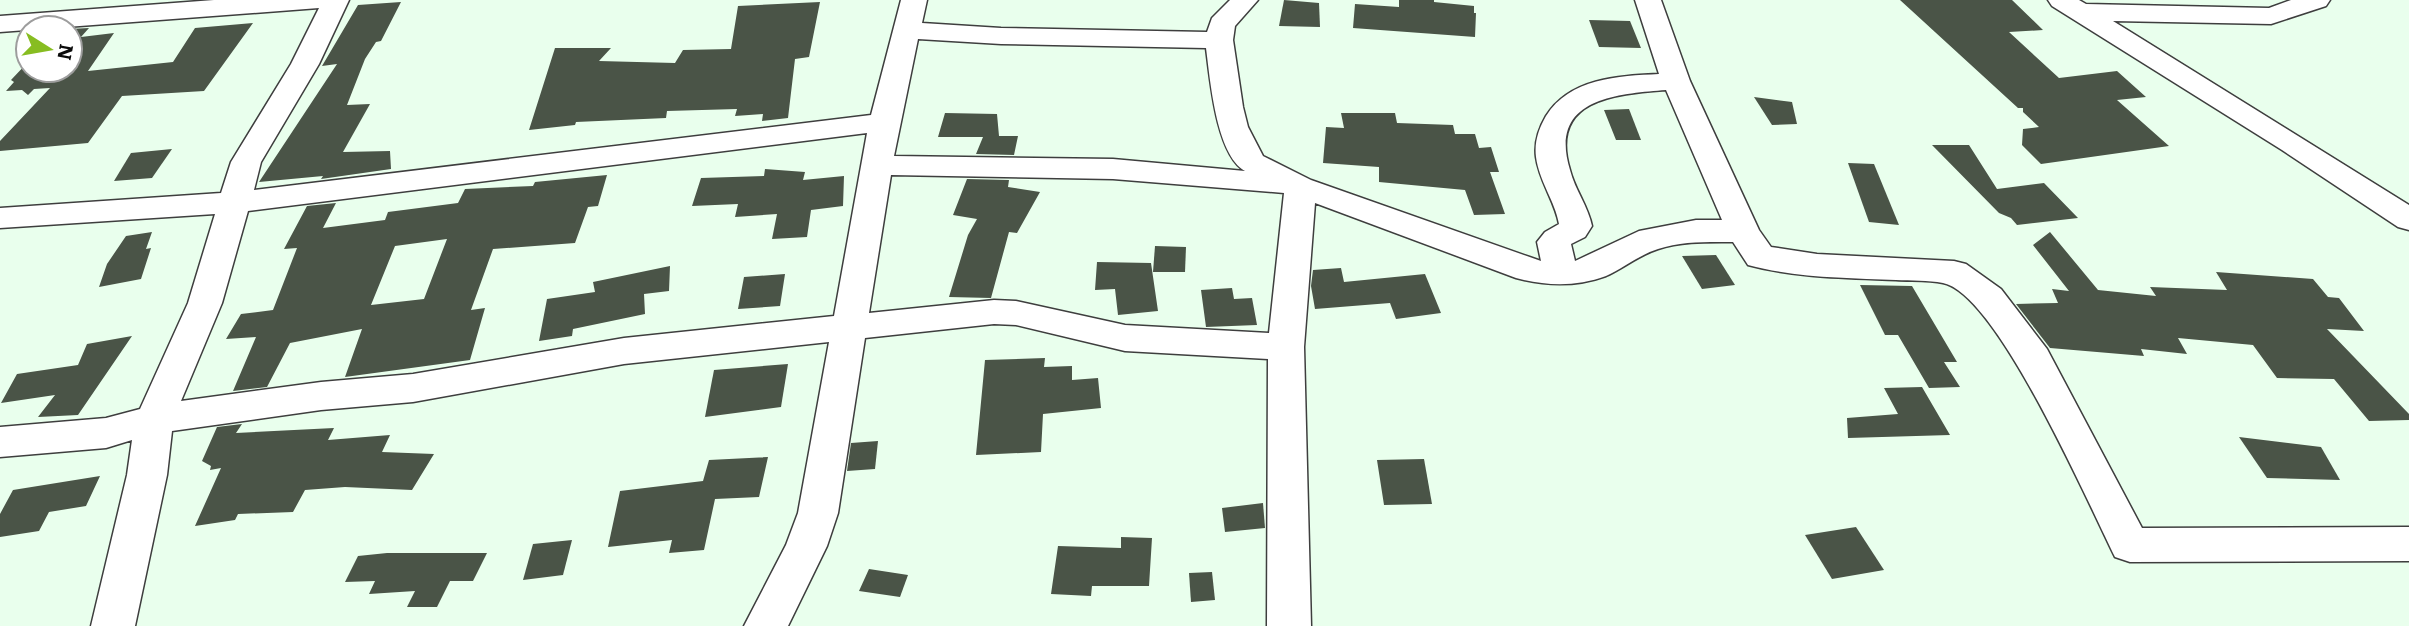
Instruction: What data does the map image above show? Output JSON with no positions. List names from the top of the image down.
{
  "north": "right"
}
